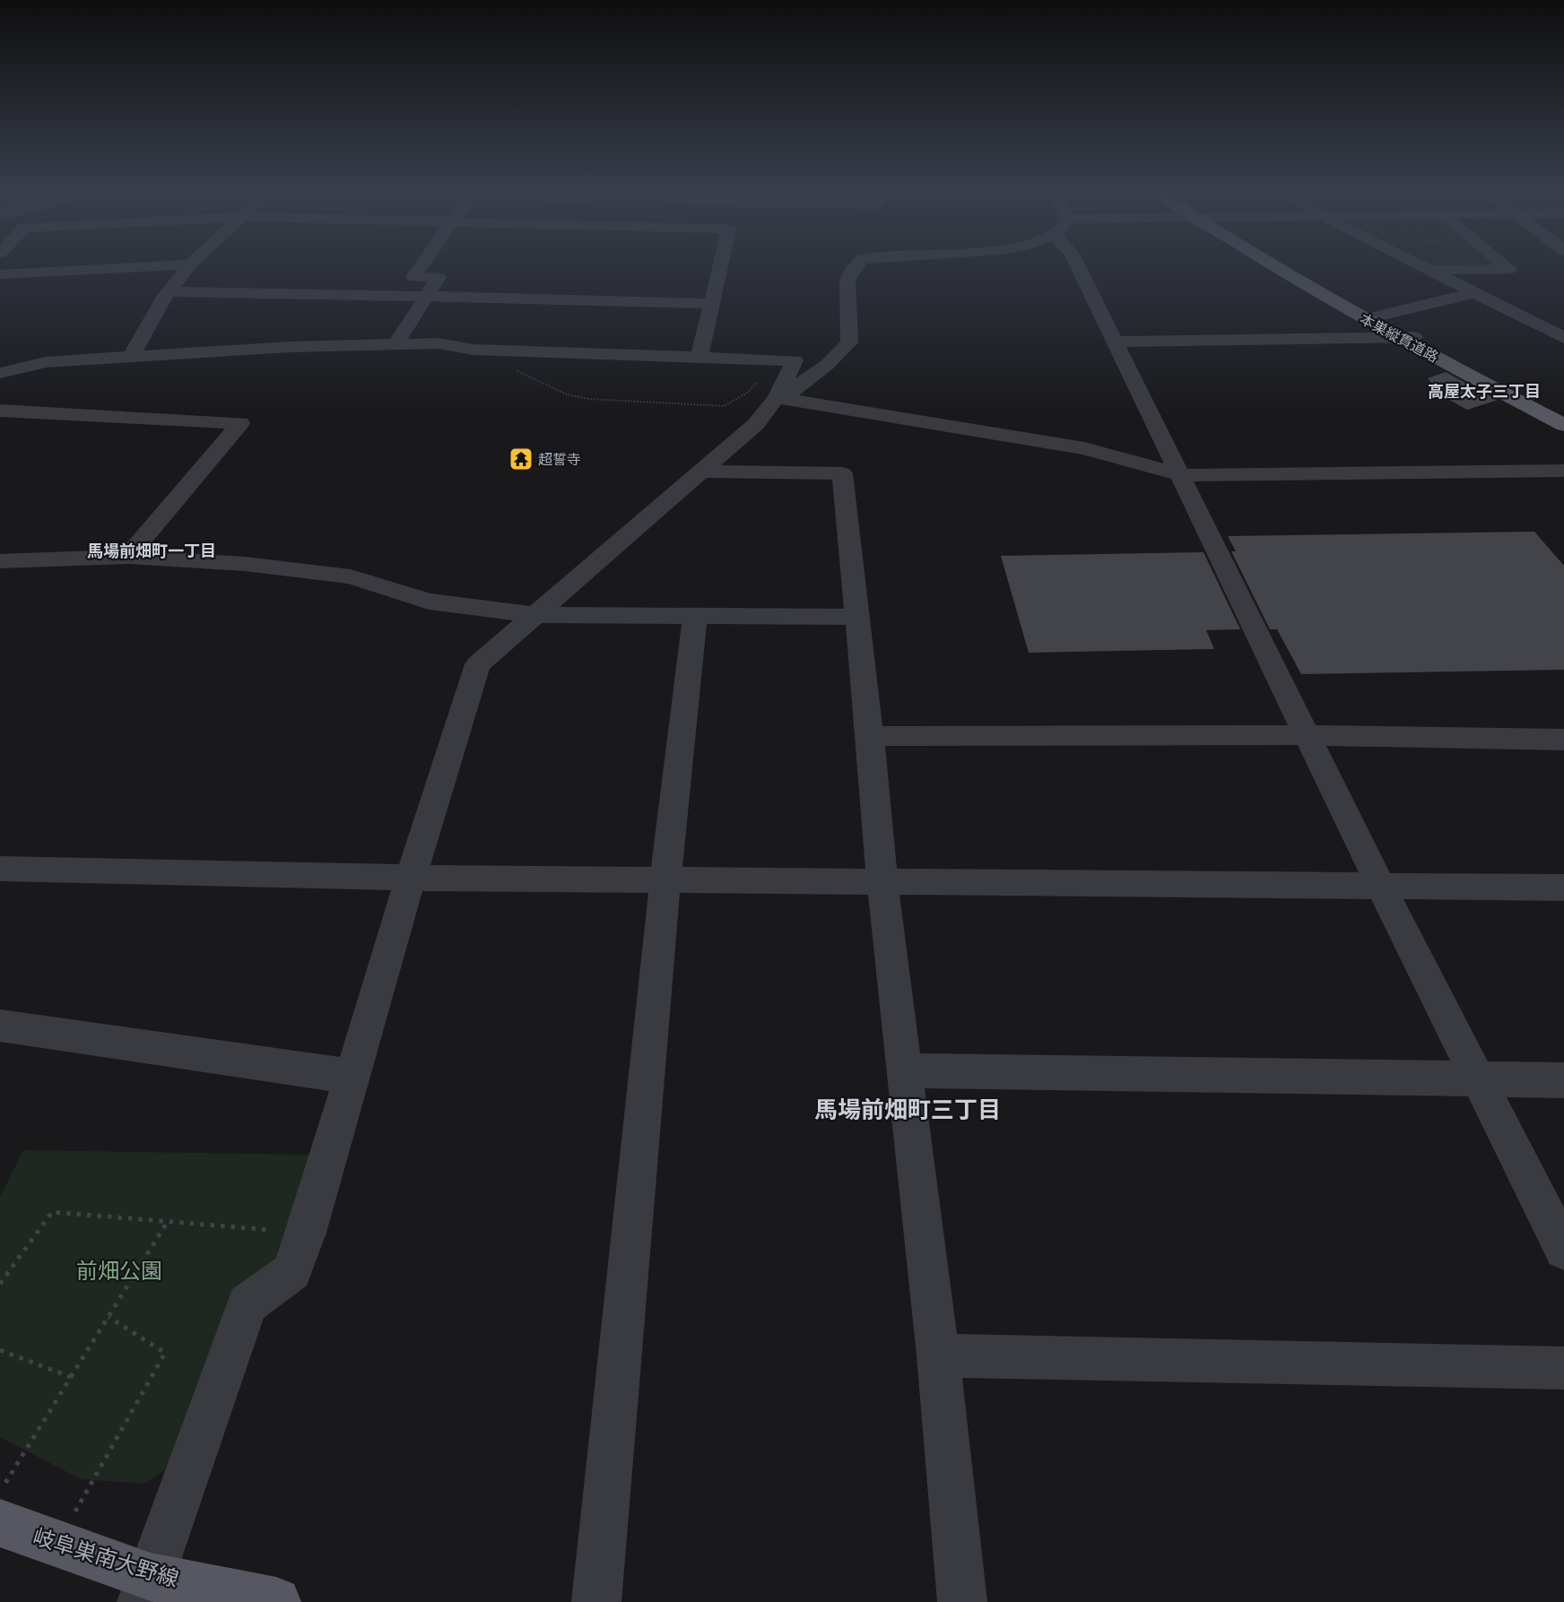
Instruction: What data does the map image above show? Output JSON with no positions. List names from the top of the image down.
{
  "streets": {
    "main road": ["本巣縦貫道路", "岐阜巣南大野線"]
  },
  "districts": ["高屋太子三丁目", "馬場前畑町一丁目", "馬場前畑町三丁目"],
  "parks": ["前畑公園"],
  "places": {
    "temple": ["超誓寺"]
  }
}
